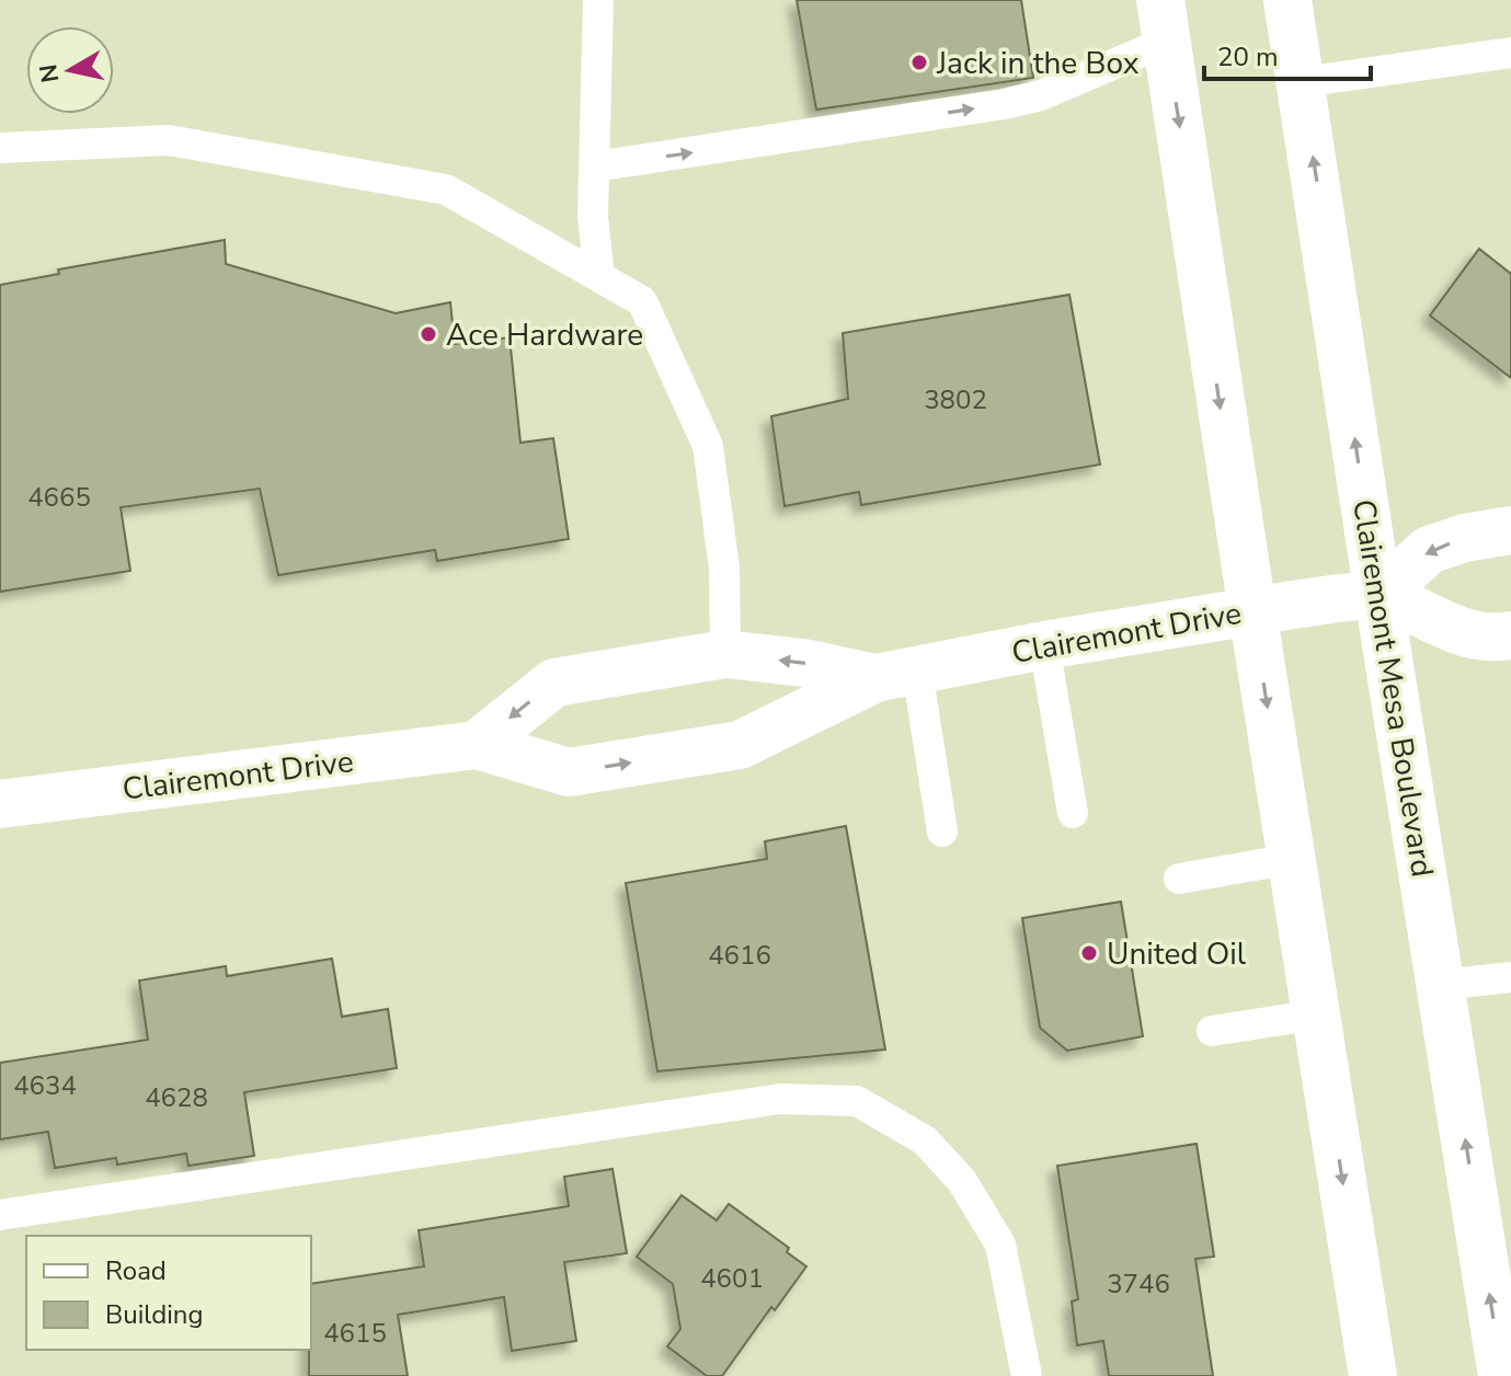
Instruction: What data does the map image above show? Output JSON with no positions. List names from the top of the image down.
{
  "streets": {
    "main road": ["Clairemont Drive", "Clairemont Mesa Boulevard"]
  },
  "crossings": [
    ["Clairemont Drive", "Clairemont Mesa Boulevard"]
  ],
  "places": ["Jack in the Box", "Ace Hardware", "United Oil"],
  "house_numbers": [
    "3802",
    "4665",
    "4616",
    "4634",
    "4628",
    "4601",
    "3746",
    "4615"
  ],
  "legend": ["Road", "Building"],
  "scale_bar": "20 m",
  "north": "left"
}
